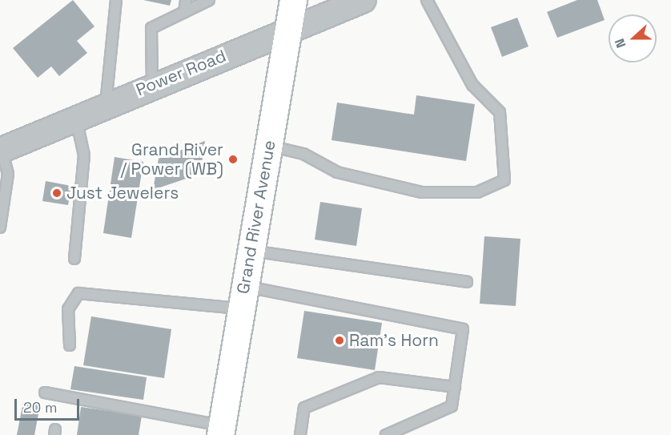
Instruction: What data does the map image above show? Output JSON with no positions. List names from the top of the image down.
{
  "streets": {
    "main road": ["Grand River Avenue"],
    "street": ["Power Road"]
  },
  "crossings": [
    ["Power Road", "Grand River Avenue"]
  ],
  "places": ["Grand River / Power (WB)", "Just Jewelers", "Ram's Horn"],
  "scale_bar": "20 m",
  "north": "left"
}
